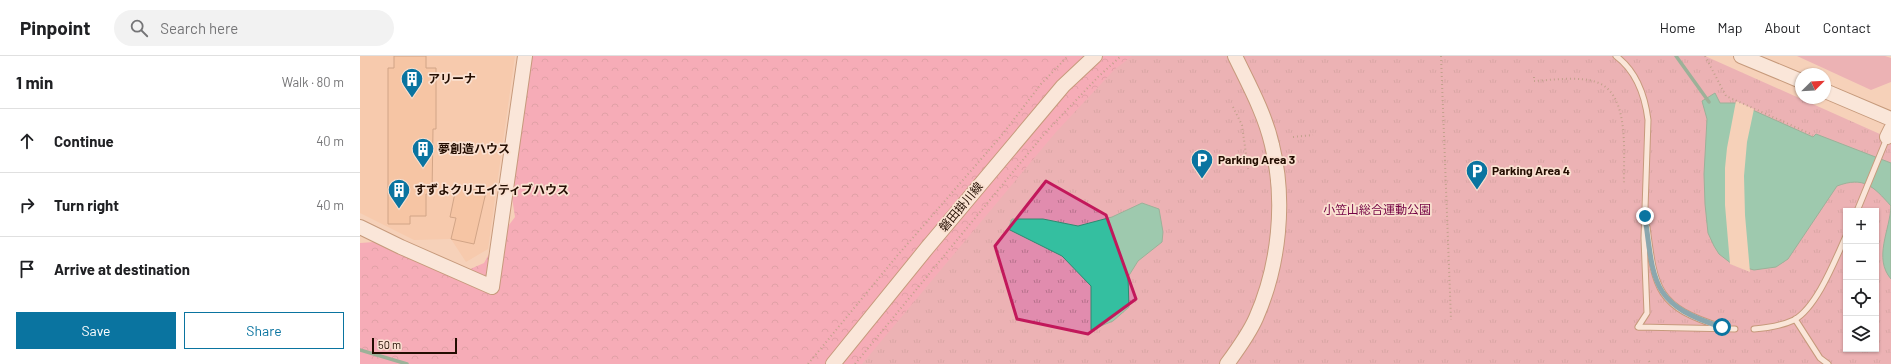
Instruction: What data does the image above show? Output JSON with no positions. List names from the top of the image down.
{
  "streets": {
    "street": ["磐田掛川線"]
  },
  "parks": ["小笠山総合運動公園"],
  "places": {
    "building": ["アリーナ", "夢創造ハウス", "すずよクリエイティブハウス"],
    "parking": ["Parking Area 3", "Parking Area 4"]
  },
  "scale_bar": "50 m",
  "north": "top right",
  "page": {
    "header": "Pinpoint",
    "search": "Search here",
    "nav": [
      "Home",
      "Map",
      "About",
      "Contact"
    ],
    "heading": ["1 min", "Walk · 80 m"],
    "list": [
      ["Continue", "40 m"],
      ["Turn right", "40 m"],
      "Arrive at destination"
    ],
    "map_buttons": ["+", "−"],
    "buttons": ["Save", "Share"],
    "scale": "50 m"
  }
}
